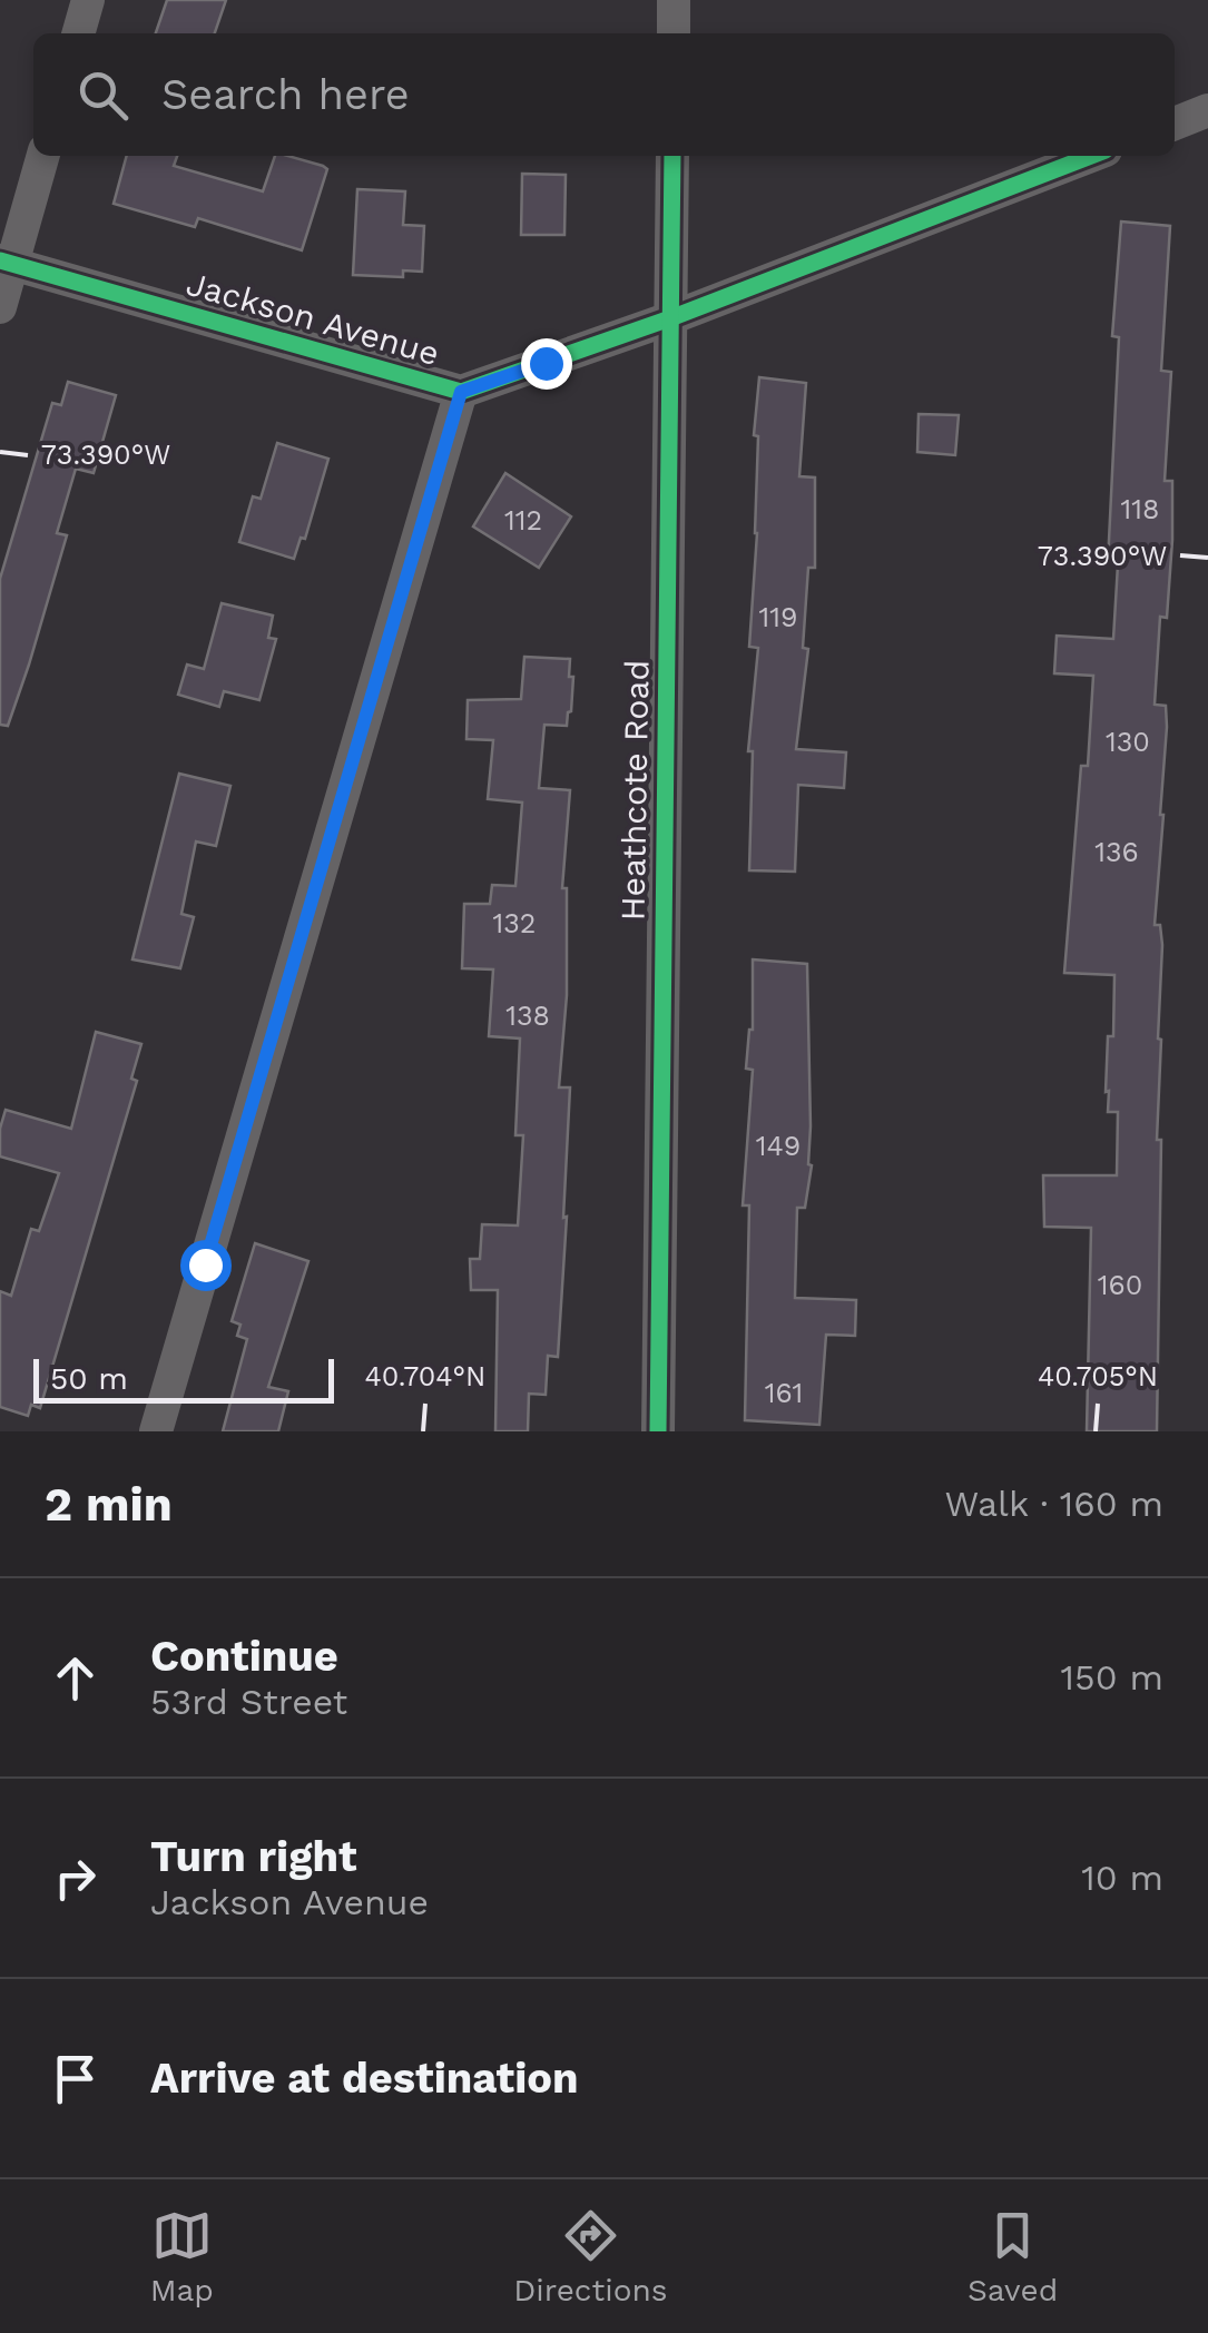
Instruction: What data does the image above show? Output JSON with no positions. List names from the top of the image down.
{
  "streets": {
    "street": ["Jackson Avenue", "Heathcote Road"]
  },
  "crossings": [
    ["Jackson Avenue", "Heathcote Road"]
  ],
  "house_numbers": [
    "118",
    "112",
    "119",
    "130",
    "136",
    "132",
    "138",
    "149",
    "160",
    "161"
  ],
  "scale_bar": "50 m",
  "page": {
    "search": "Search here",
    "scale": "50 m",
    "heading": ["2 min", "Walk · 160 m"],
    "list": [
      ["Continue", "53rd Street", "150 m"],
      ["Turn right", "Jackson Avenue", "10 m"],
      "Arrive at destination"
    ],
    "nav": ["Map", "Directions", "Saved"]
  },
  "coordinates": ["73.390°W", "40.704°N", "40.705°N"]
}
